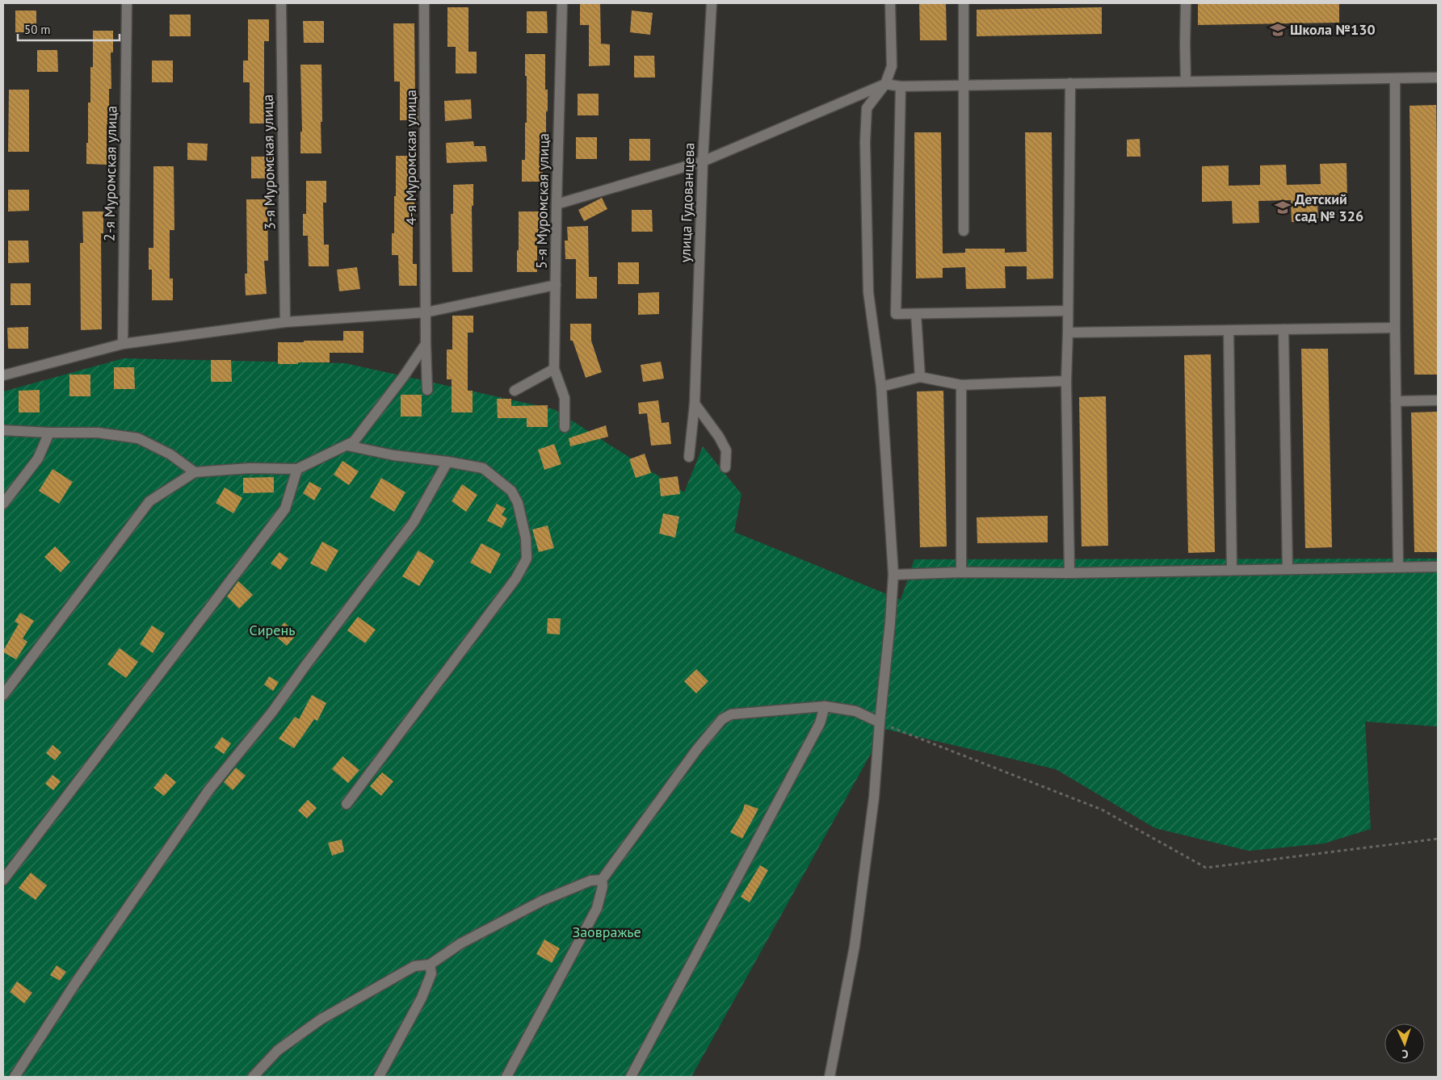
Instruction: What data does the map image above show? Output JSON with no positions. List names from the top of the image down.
{
  "streets": {
    "street": [
      "4-я Муромская улица",
      "3-я Муромская улица",
      "2-я Муромская улица",
      "5-я Муромская улица",
      "улица Гудованцева"
    ]
  },
  "parks": ["Сирень", "Заовражье"],
  "places": {
    "school or university": ["Школа №130", "Детский сад № 326"]
  },
  "scale_bar": "50 m",
  "north": "bottom"
}
